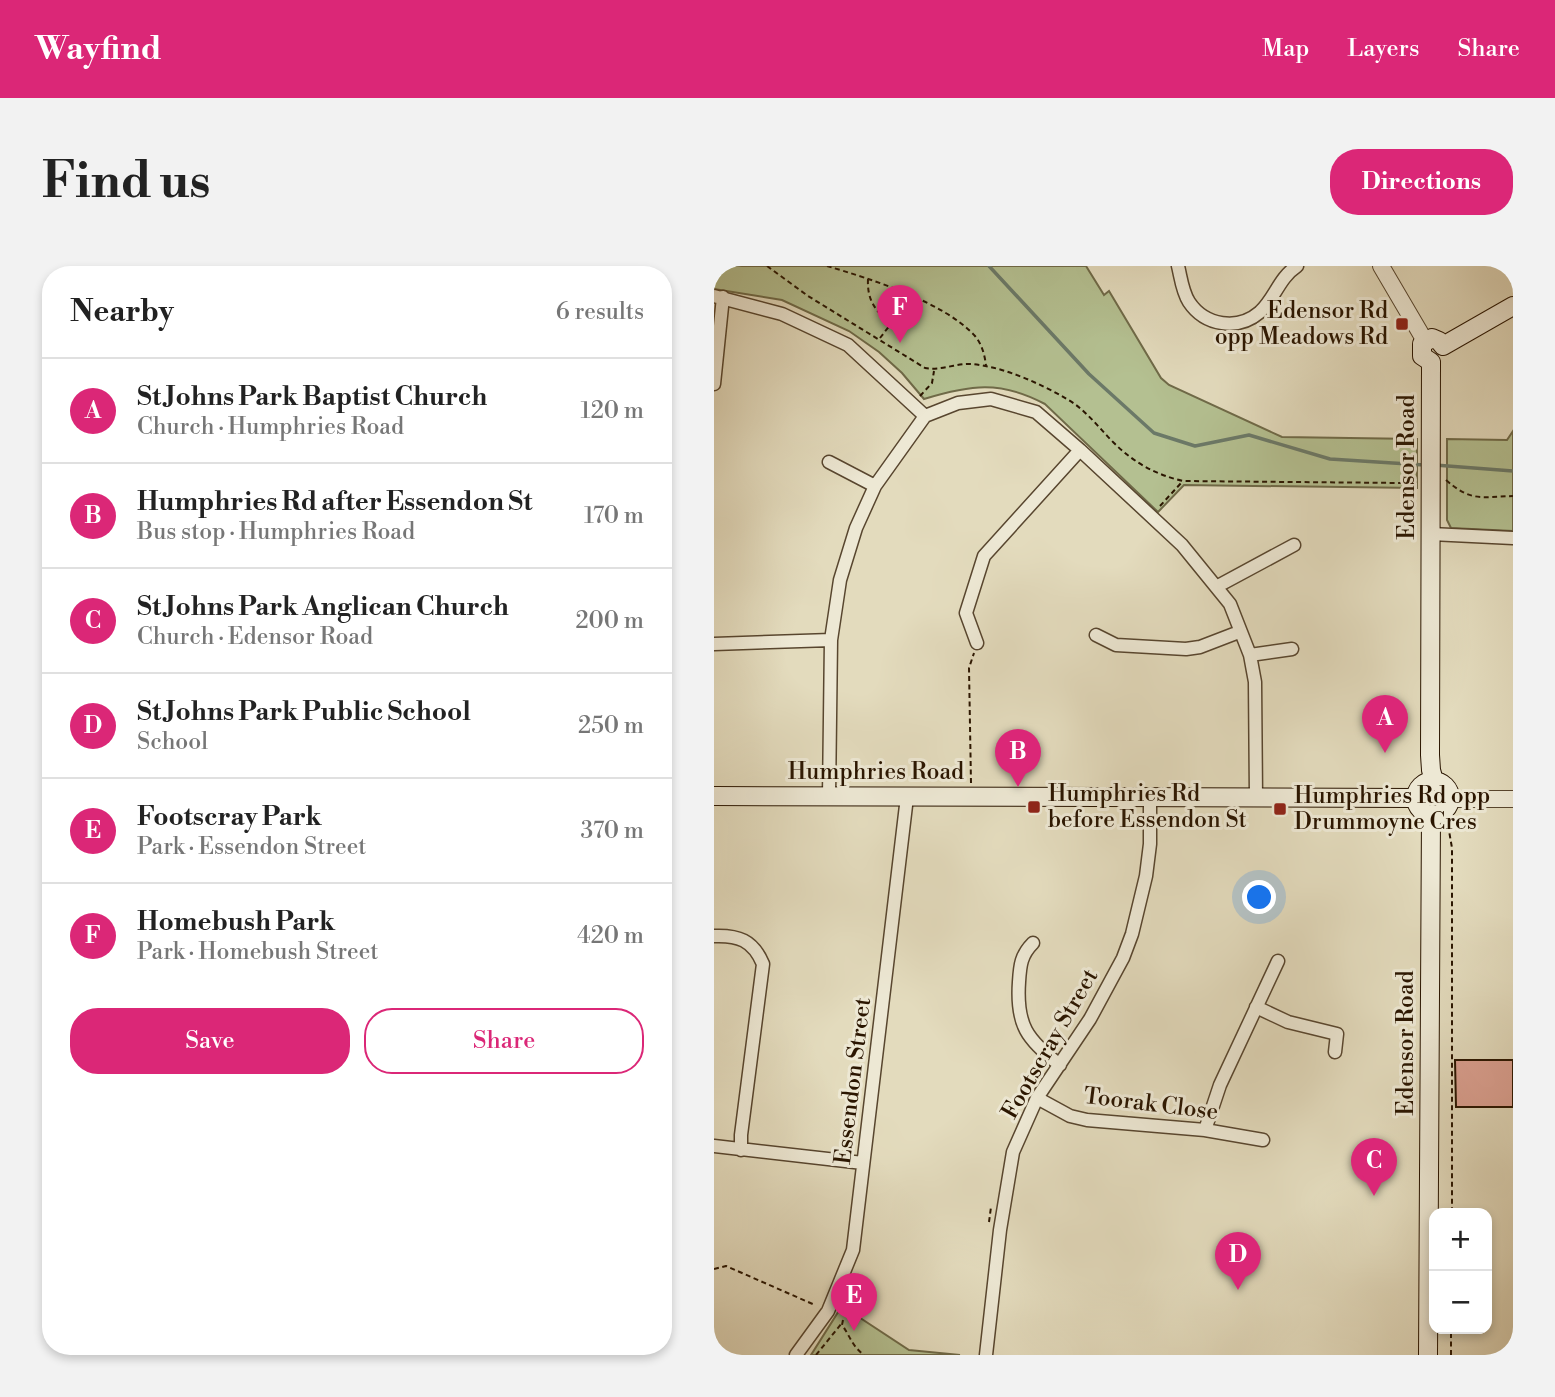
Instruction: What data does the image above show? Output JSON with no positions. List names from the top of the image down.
{
  "streets": {
    "main road": ["Edensor Road", "Humphries Road"],
    "street": ["Footscray Street", "Essendon Street", "Toorak Close"]
  },
  "crossings": [
    ["Edensor Road", "Humphries Road"],
    ["Humphries Road", "Footscray Street"],
    ["Humphries Road", "Essendon Street"],
    ["Footscray Street", "Toorak Close"]
  ],
  "places": {
    "transit": ["Edensor Rd opp Meadows Rd", "Humphries Rd before Essendon St", "Humphries Rd opp Drummoyne Cres"]
  },
  "page": {
    "header": "Wayfind",
    "nav": ["Map", "Layers", "Share"],
    "buttons": [
      "Directions",
      ["Save", "Share"]
    ],
    "title": "Find us",
    "heading": ["Nearby", "6 results"],
    "pins": [
      "F",
      "A",
      "B",
      "C",
      "D",
      "E"
    ],
    "list": [
      {
        "mark": "A",
        "name": "St Johns Park Baptist Church",
        "note": "Church · Humphries Road",
        "value": "120 m"
      },
      {
        "mark": "B",
        "name": "Humphries Rd after Essendon St",
        "note": "Bus stop · Humphries Road",
        "value": "170 m"
      },
      {
        "mark": "C",
        "name": "St Johns Park Anglican Church",
        "note": "Church · Edensor Road",
        "value": "200 m"
      },
      {
        "mark": "D",
        "name": "St Johns Park Public School",
        "note": "School",
        "value": "250 m"
      },
      {
        "mark": "E",
        "name": "Footscray Park",
        "note": "Park · Essendon Street",
        "value": "370 m"
      },
      {
        "mark": "F",
        "name": "Homebush Park",
        "note": "Park · Homebush Street",
        "value": "420 m"
      }
    ],
    "map_buttons": ["+", "−"]
  }
}
